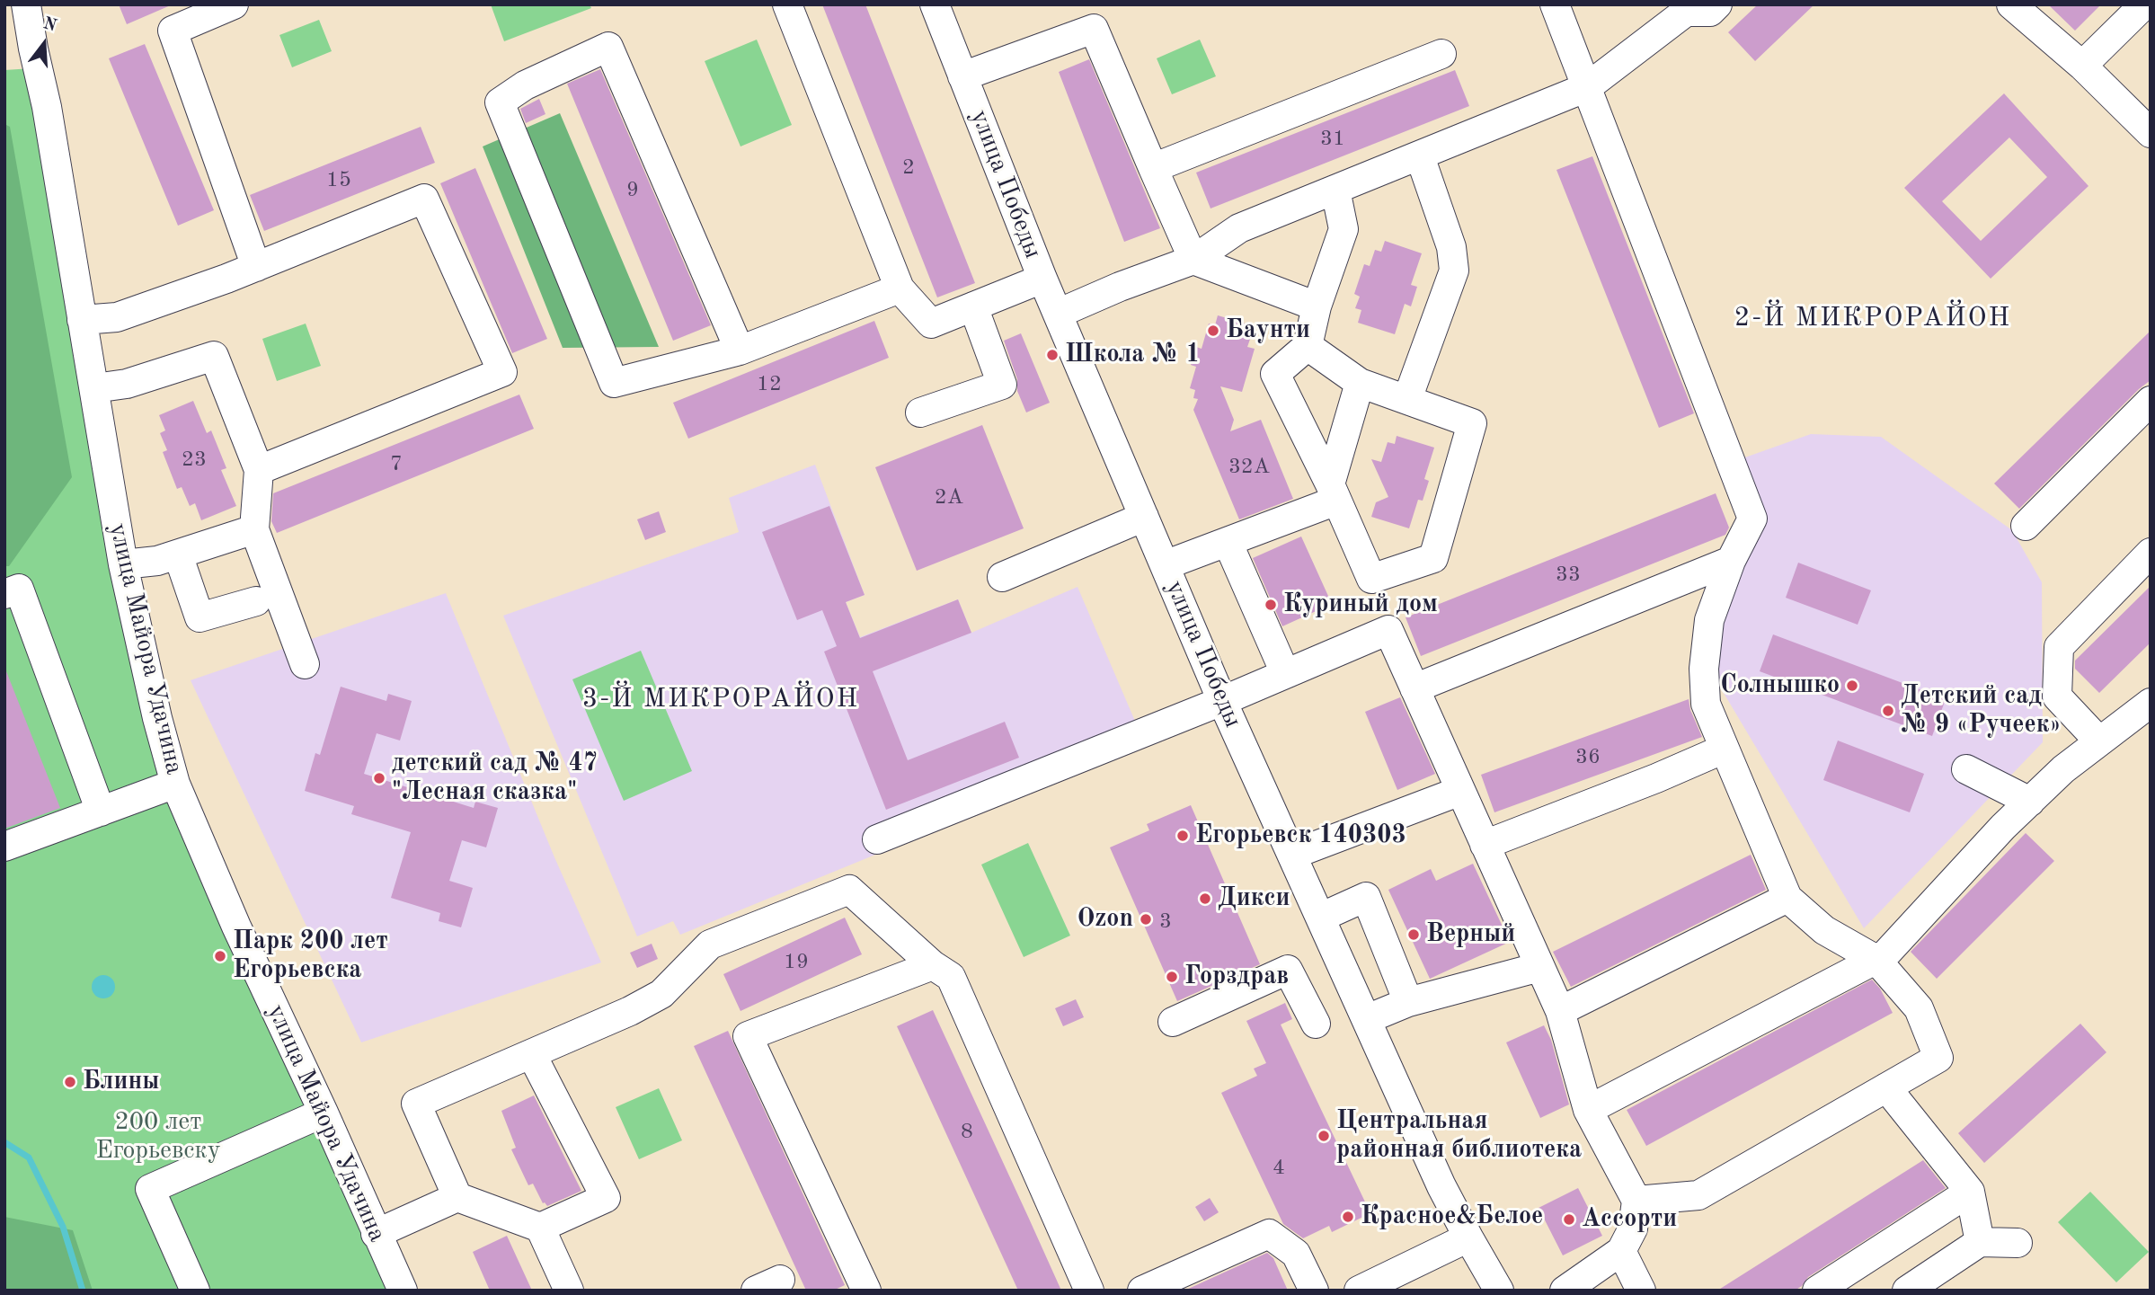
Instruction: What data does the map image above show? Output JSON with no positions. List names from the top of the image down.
{
  "streets": {
    "street": ["улица Победы", "улица Майора Удачина"]
  },
  "districts": ["2-Й МИКРОРАЙОН", "3-Й МИКРОРАЙОН"],
  "parks": ["200 лет Егорьевску"],
  "places": [
    "Баунти",
    "Школа № 1",
    "Куриный дом",
    "Солнышко",
    "Детский сад № 9 «Ручеек»",
    "детский сад № 47 \"Лесная сказка\"",
    "Егорьевск 140303",
    "Дикси",
    "Ozon",
    "Верный",
    "Парк 200 лет Егорьевска",
    "Горздрав",
    "Блины",
    "Центральная районная библиотека",
    "Красное&Белое",
    "Ассорти"
  ],
  "house_numbers": [
    "31",
    "2",
    "15",
    "9",
    "12",
    "23",
    "7",
    "32А",
    "2А",
    "33",
    "36",
    "3",
    "19",
    "8",
    "4"
  ],
  "north": "top"
}
